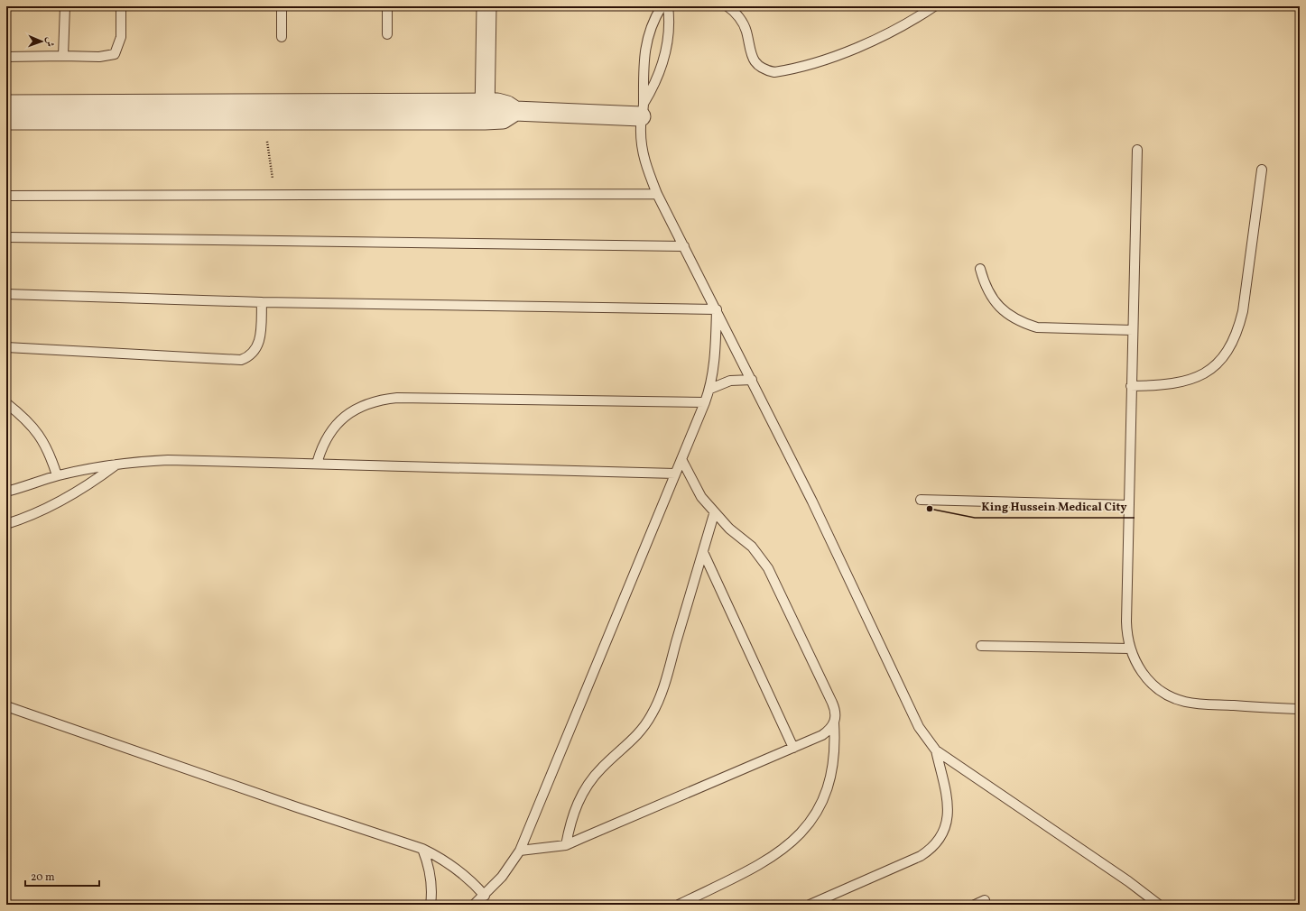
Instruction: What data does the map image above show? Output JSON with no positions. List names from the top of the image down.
{
  "places": ["King Hussein Medical City"],
  "scale_bar": "20 m",
  "north": "right"
}
